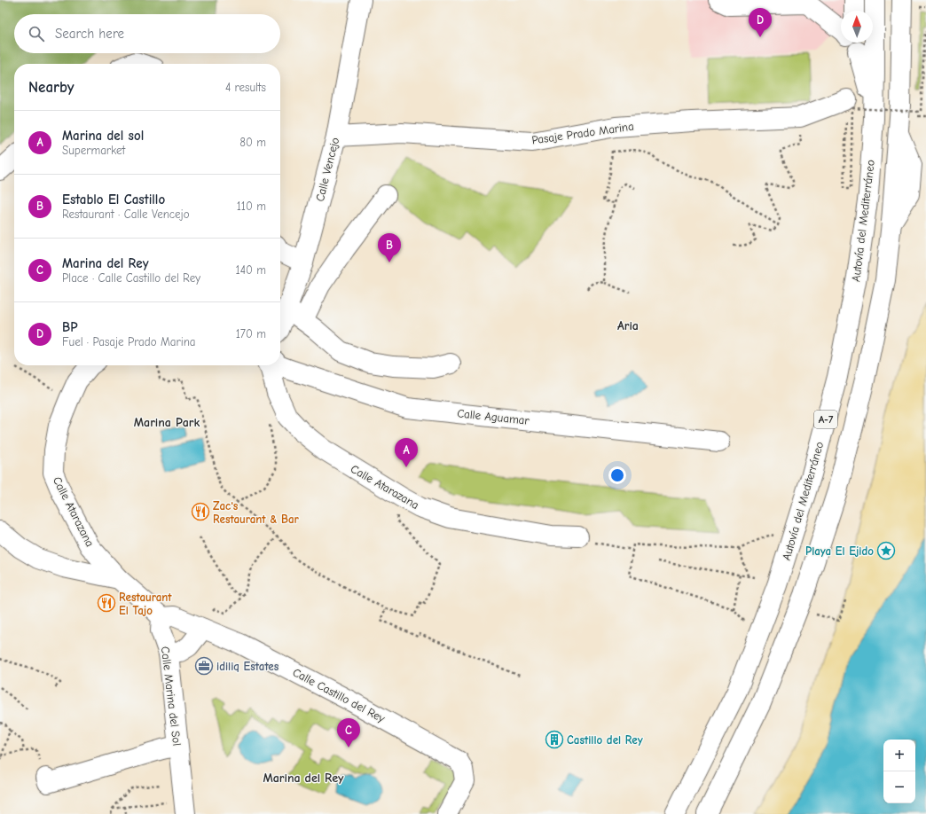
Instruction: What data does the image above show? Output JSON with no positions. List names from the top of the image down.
{
  "streets": {
    "main road": [
      "Pasaje Prado Marina",
      "Calle Vencejo",
      "Autovía del Mediterráneo",
      "Calle Aguamar",
      "A-7",
      "Calle Atarazana",
      "Calle Castillo del Rey",
      "Calle Marina del Sol"
    ]
  },
  "crossings": [
    ["Pasaje Prado Marina", "Calle Vencejo"],
    ["Pasaje Prado Marina", "Autovía del Mediterráneo"],
    ["Calle Castillo del Rey", "Calle Marina del Sol"]
  ],
  "districts": ["Aria", "Marina Park", "Marina del Rey"],
  "places": {
    "restaurant": ["Zac's Restaurant & Bar", "Restaurant El Tajo"],
    "place": ["Playa El Ejido"],
    "office": ["idiliq Estates"],
    "building": ["Castillo del Rey"]
  },
  "north": "top",
  "page": {
    "pins": [
      "D",
      "B",
      "A",
      "C"
    ],
    "search": "Search here",
    "heading": ["Nearby", "4 results"],
    "list": [
      {
        "mark": "A",
        "name": "Marina del sol",
        "note": "Supermarket",
        "value": "80 m"
      },
      {
        "mark": "B",
        "name": "Establo El Castillo",
        "note": "Restaurant · Calle Vencejo",
        "value": "110 m"
      },
      {
        "mark": "C",
        "name": "Marina del Rey",
        "note": "Place · Calle Castillo del Rey",
        "value": "140 m"
      },
      {
        "mark": "D",
        "name": "BP",
        "note": "Fuel · Pasaje Prado Marina",
        "value": "170 m"
      }
    ],
    "map_buttons": ["+", "−"]
  }
}
